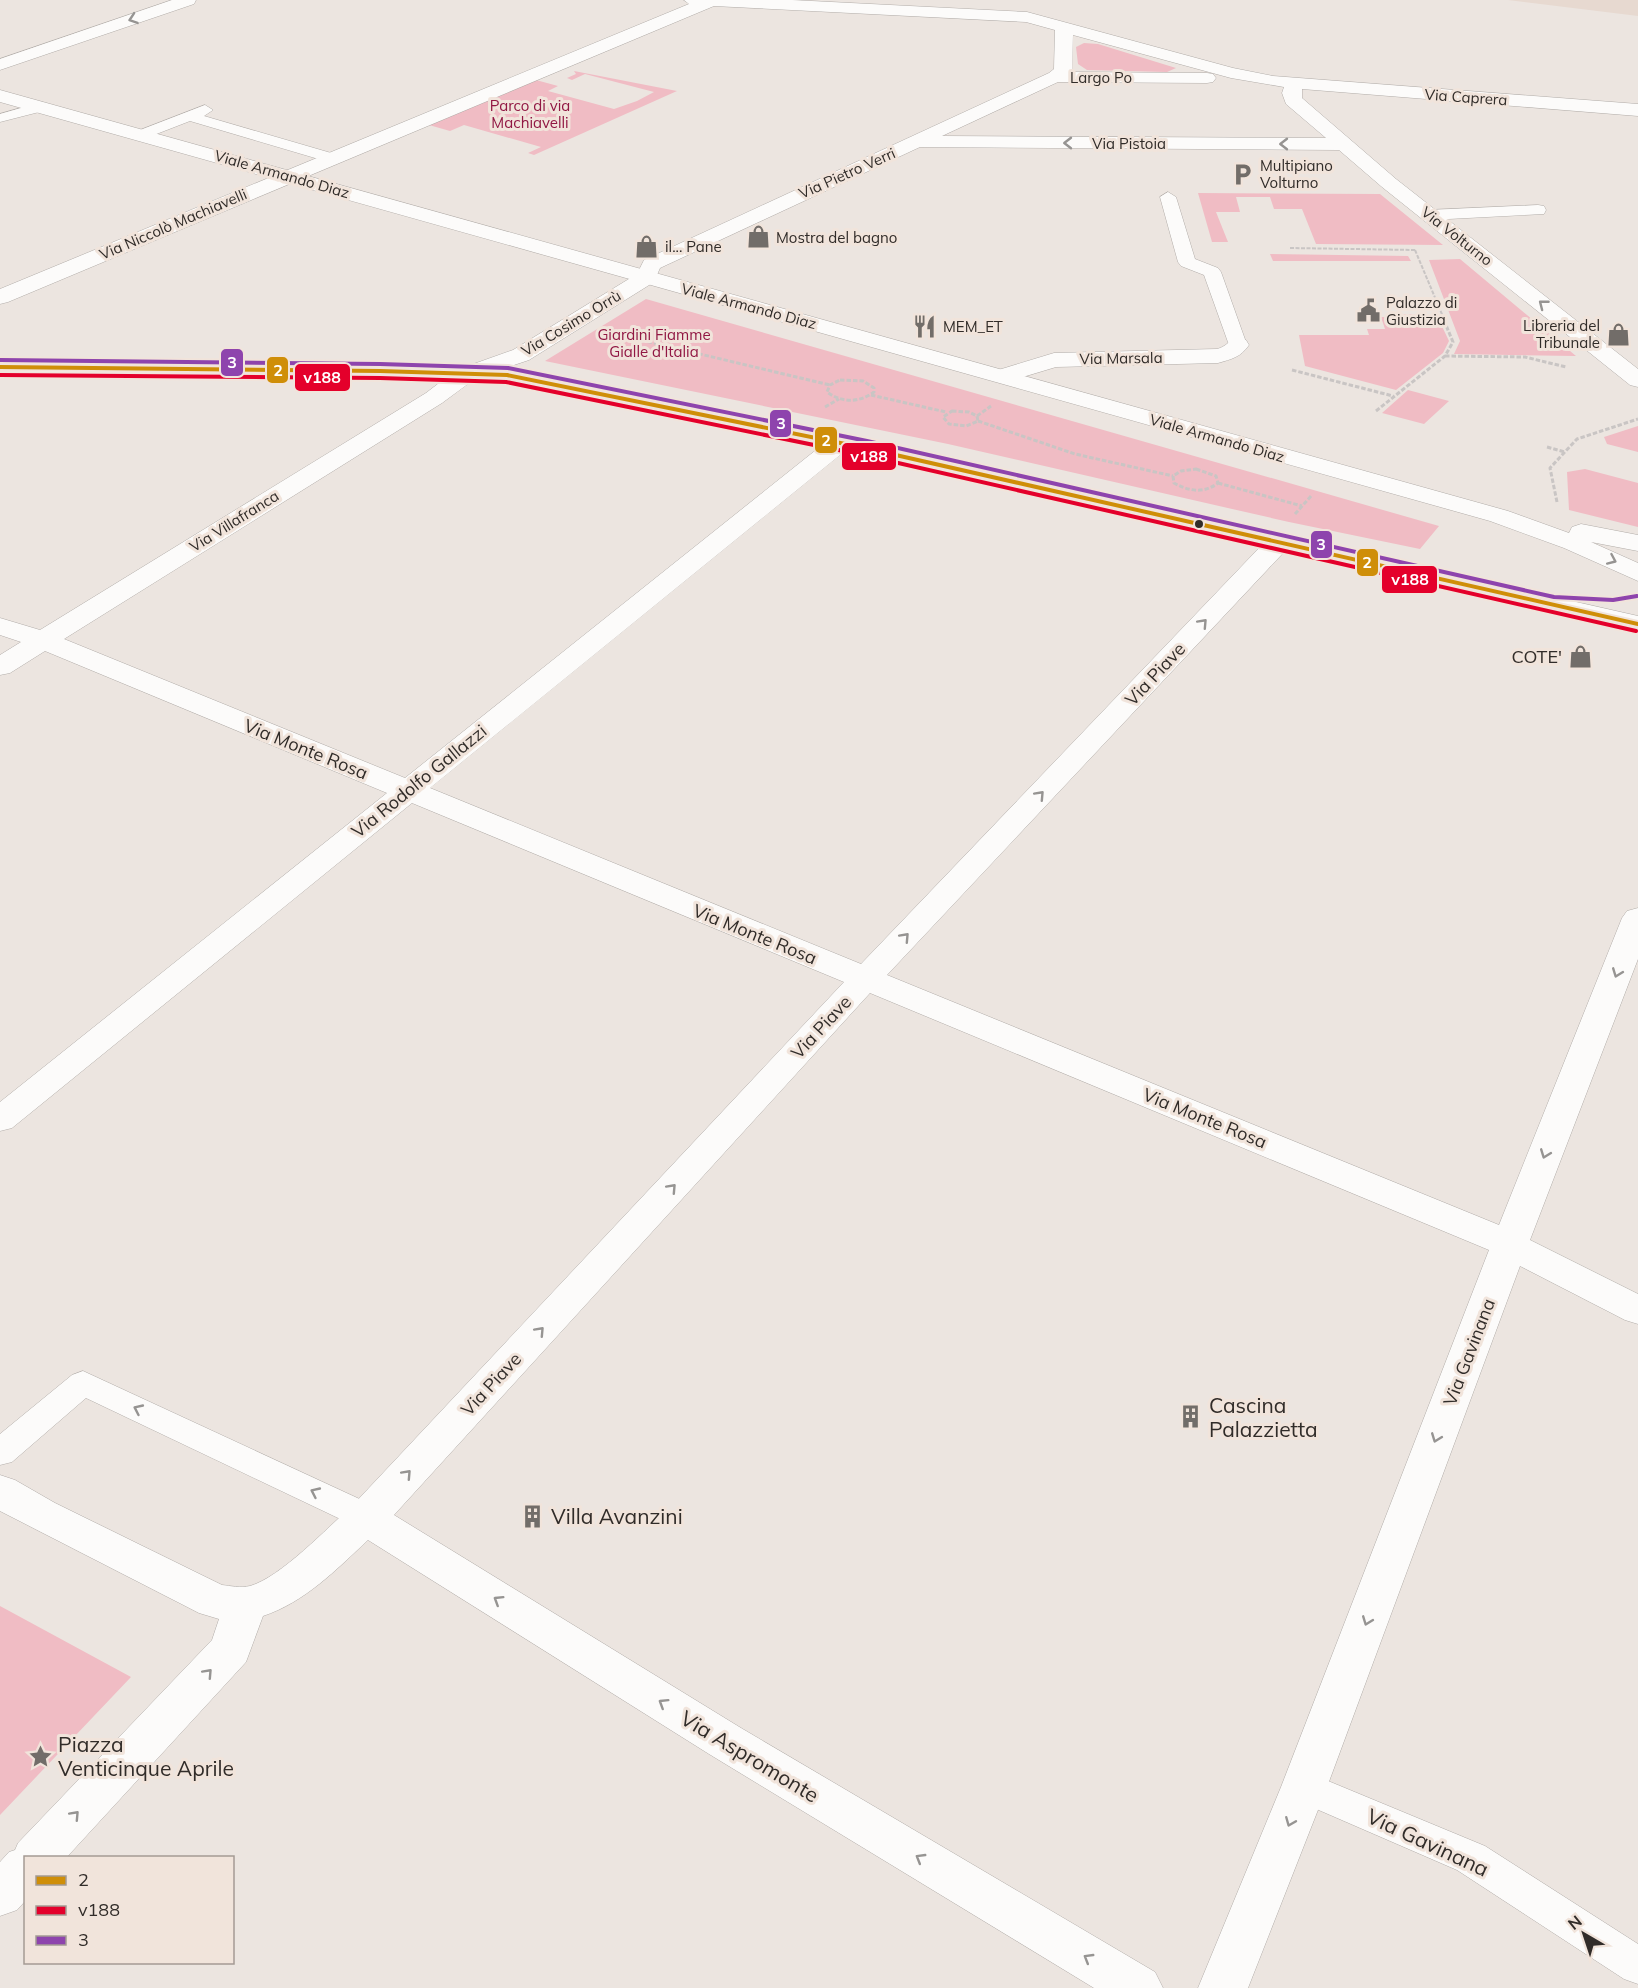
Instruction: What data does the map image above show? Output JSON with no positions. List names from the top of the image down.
{
  "streets": {
    "street": [
      "Largo Po",
      "Via Caprera",
      "Via Pistoia",
      "Via Pietro Verri",
      "Viale Armando Diaz",
      "Via Niccolò Machiavelli",
      "Via Volturno",
      "Via Cosimo Orrù",
      "Via Marsala",
      "Via Villafranca",
      "Via Piave",
      "Via Monte Rosa",
      "Via Rodolfo Gallazzi",
      "Via Gavinana",
      "Via Aspromonte"
    ]
  },
  "crossings": [
    ["Largo Po", "Via Caprera"],
    ["Largo Po", "Via Pietro Verri"],
    ["Largo Po", "Via Volturno"],
    ["Via Caprera", "Via Volturno"],
    ["Via Pistoia", "Via Pietro Verri"],
    ["Via Pistoia", "Via Volturno"],
    ["Via Pietro Verri", "Viale Armando Diaz"],
    ["Via Pietro Verri", "Via Cosimo Orrù"],
    ["Viale Armando Diaz", "Via Niccolò Machiavelli"],
    ["Viale Armando Diaz", "Via Cosimo Orrù"],
    ["Viale Armando Diaz", "Via Marsala"],
    ["Via Cosimo Orrù", "Via Villafranca"],
    ["Via Villafranca", "Via Monte Rosa"],
    ["Via Piave", "Via Monte Rosa"],
    ["Via Piave", "Via Aspromonte"],
    ["Via Monte Rosa", "Via Rodolfo Gallazzi"],
    ["Via Monte Rosa", "Via Gavinana"]
  ],
  "one_way": [
    "Via Volturno",
    "Via Piave",
    "Via Gavinana",
    "Via Aspromonte"
  ],
  "parks": ["Parco di via Machiavelli", "Giardini Fiamme Gialle d'Italia"],
  "places": {
    "parking": ["Multipiano Volturno"],
    "shop": [
      "Mostra del bagno",
      "il... Pane",
      "Libreria del Tribunale",
      "COTE'"
    ],
    "public building": ["Palazzo di Giustizia"],
    "restaurant": ["MEM_ET"],
    "building": ["Cascina Palazzietta", "Villa Avanzini"],
    "place": ["Piazza Venticinque Aprile"]
  },
  "lines": ["transit line 3", "transit line 2", "transit line v188"],
  "legend": ["2", "v188", "3"],
  "north": "top left"
}
